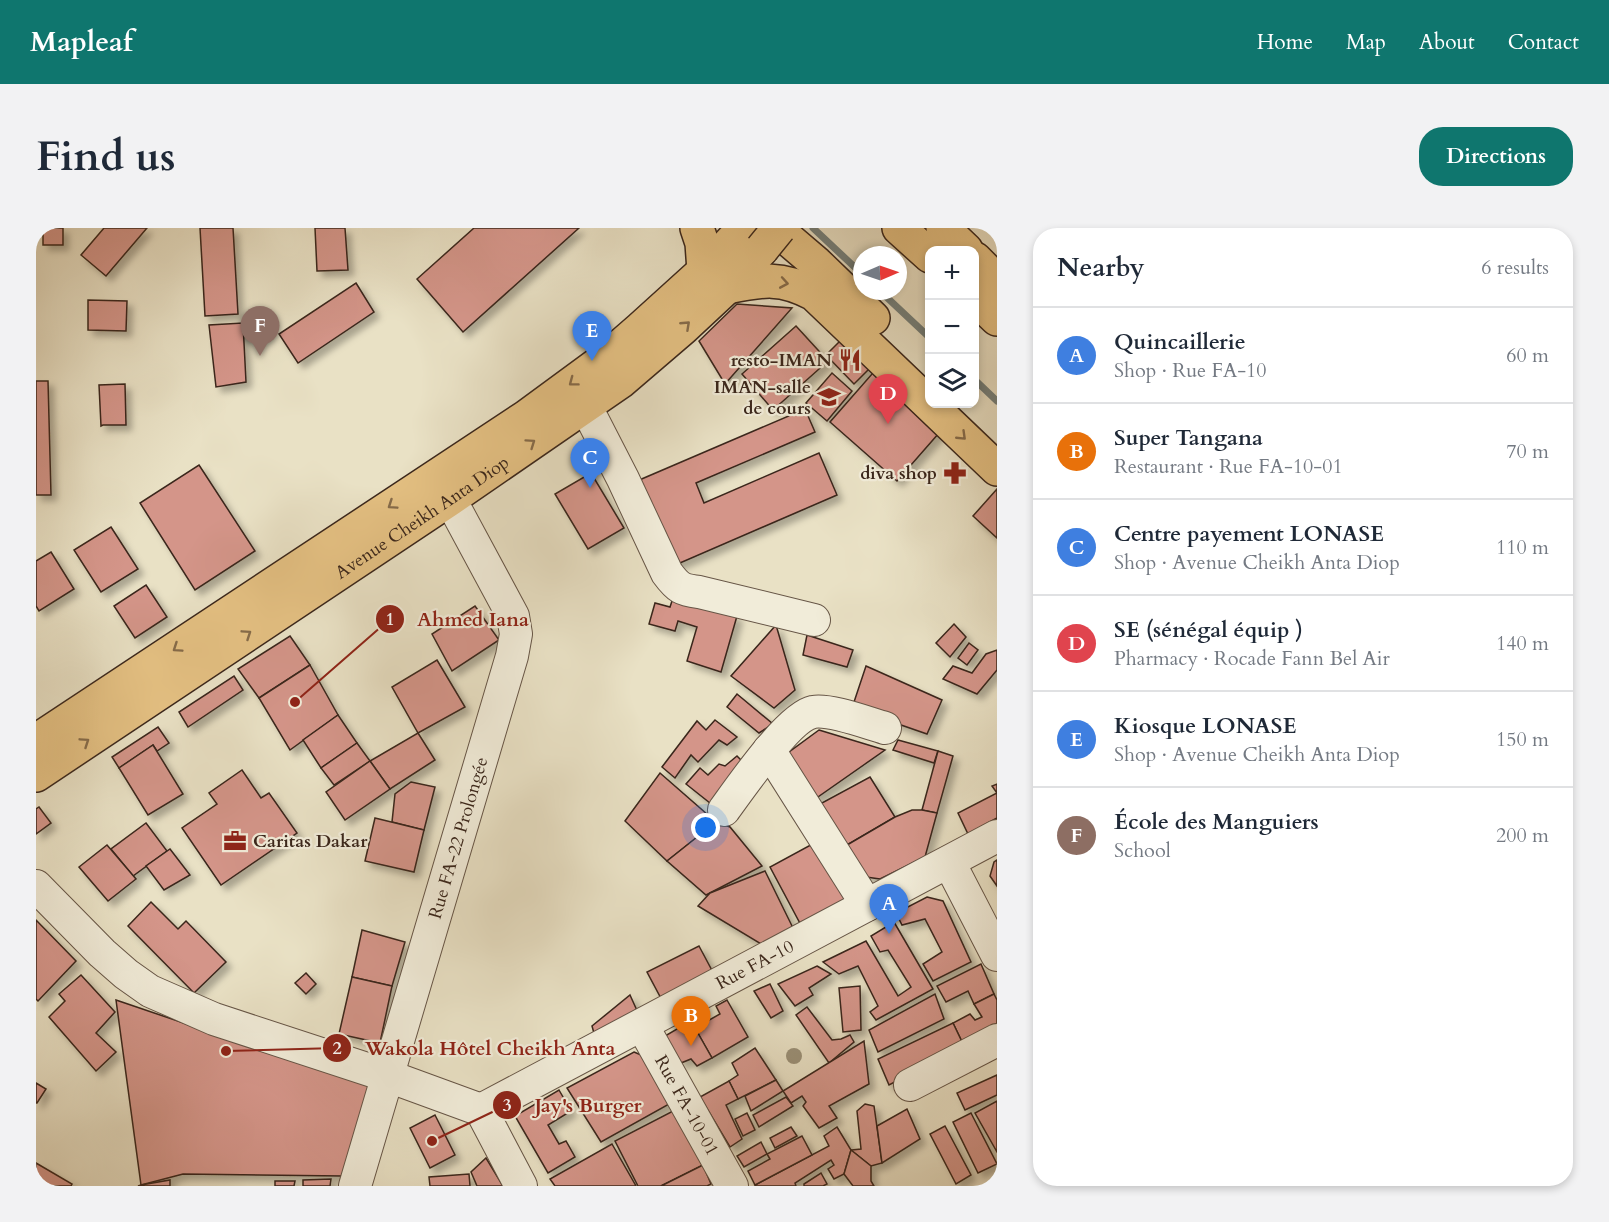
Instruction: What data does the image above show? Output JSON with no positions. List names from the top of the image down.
{
  "streets": {
    "main road": ["Avenue Cheikh Anta Diop"],
    "street": ["Rue FA-22 Prolongée", "Rue FA-10", "Rue FA-10-01"]
  },
  "crossings": [
    ["Avenue Cheikh Anta Diop", "Rue FA-22 Prolongée"],
    ["Rue FA-10", "Rue FA-10-01"]
  ],
  "places": {
    "restaurant": ["resto-IMAN"],
    "school or university": ["IMAN-salle de cours"],
    "pharmacy": ["diva shop"],
    "other": ["Ahmed Iana", "Wakola Hôtel Cheikh Anta", "Jay's Burger"],
    "office": ["Caritas Dakar"]
  },
  "north": "right",
  "page": {
    "header": "Mapleaf",
    "nav": [
      "Home",
      "Map",
      "About",
      "Contact"
    ],
    "buttons": "Directions",
    "title": "Find us",
    "heading": ["Nearby", "6 results"],
    "map_buttons": ["+", "−"],
    "pins": [
      "F",
      "E",
      "D",
      "C",
      "A",
      "B"
    ],
    "list": [
      {
        "mark": "A",
        "name": "Quincaillerie",
        "note": "Shop · Rue FA-10",
        "value": "60 m"
      },
      {
        "mark": "B",
        "name": "Super Tangana",
        "note": "Restaurant · Rue FA-10-01",
        "value": "70 m"
      },
      {
        "mark": "C",
        "name": "Centre payement LONASE",
        "note": "Shop · Avenue Cheikh Anta Diop",
        "value": "110 m"
      },
      {
        "mark": "D",
        "name": "SE (sénégal équip )",
        "note": "Pharmacy · Rocade Fann Bel Air",
        "value": "140 m"
      },
      {
        "mark": "E",
        "name": "Kiosque LONASE",
        "note": "Shop · Avenue Cheikh Anta Diop",
        "value": "150 m"
      },
      {
        "mark": "F",
        "name": "École des Manguiers",
        "note": "School",
        "value": "200 m"
      }
    ]
  }
}
